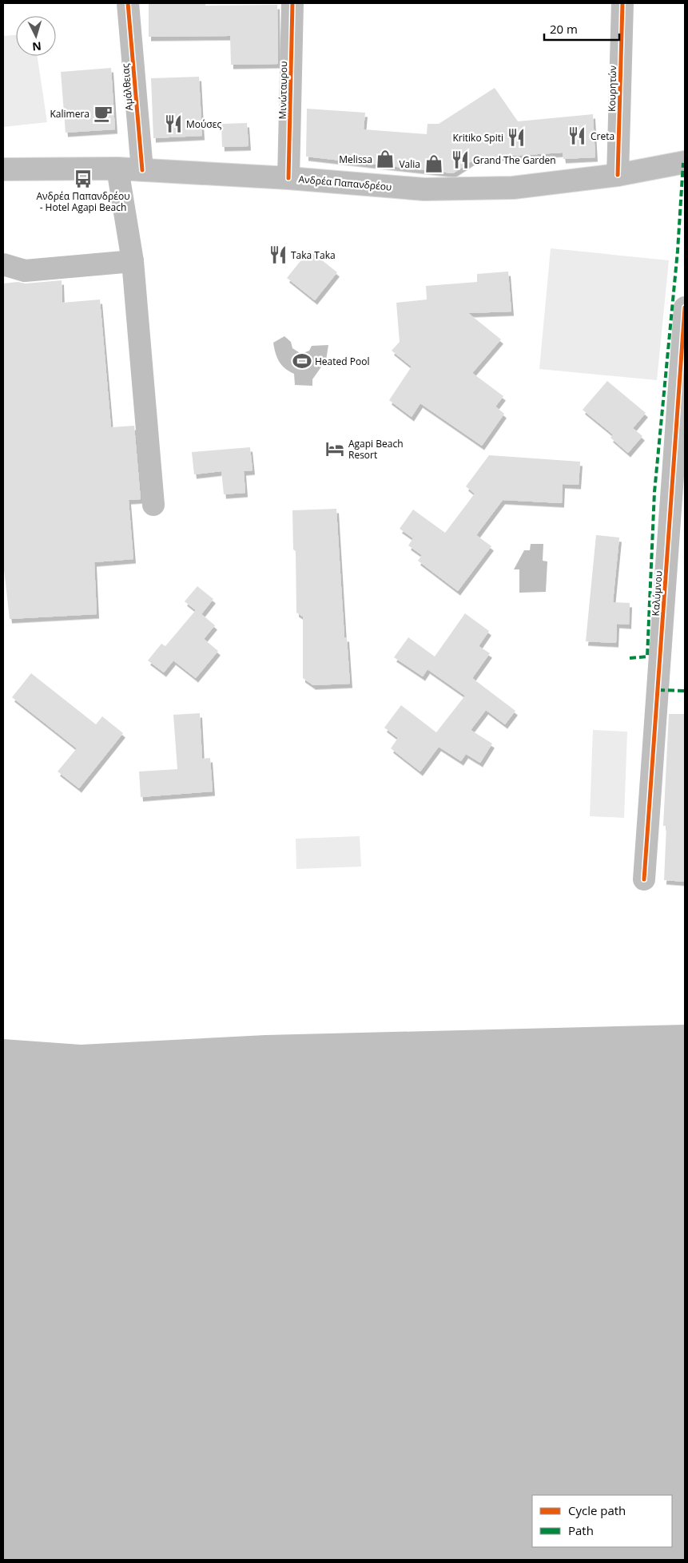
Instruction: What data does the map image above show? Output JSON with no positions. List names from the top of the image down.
{
  "streets": {
    "street": [
      "Αμάλθειας",
      "Κουρητών",
      "Μινώταυρου",
      "Ανδρέα Παπανδρέου",
      "Καλύμνου"
    ]
  },
  "crossings": [
    ["Αμάλθειας", "Ανδρέα Παπανδρέου"],
    ["Κουρητών", "Ανδρέα Παπανδρέου"],
    ["Μινώταυρου", "Ανδρέα Παπανδρέου"]
  ],
  "places": {
    "cafe": ["Kalimera"],
    "restaurant": [
      "Μούσες",
      "Creta",
      "Kritiko Spiti",
      "Grand The Garden",
      "Taka Taka"
    ],
    "shop": ["Melissa", "Valia"],
    "bus stop": ["Ανδρέα Παπανδρέου - Hotel Agapi Beach"],
    "sports": ["Heated Pool"],
    "hotel": ["Agapi Beach Resort"]
  },
  "legend": ["Cycle path", "Path"],
  "scale_bar": "20 m",
  "north": "bottom"
}
